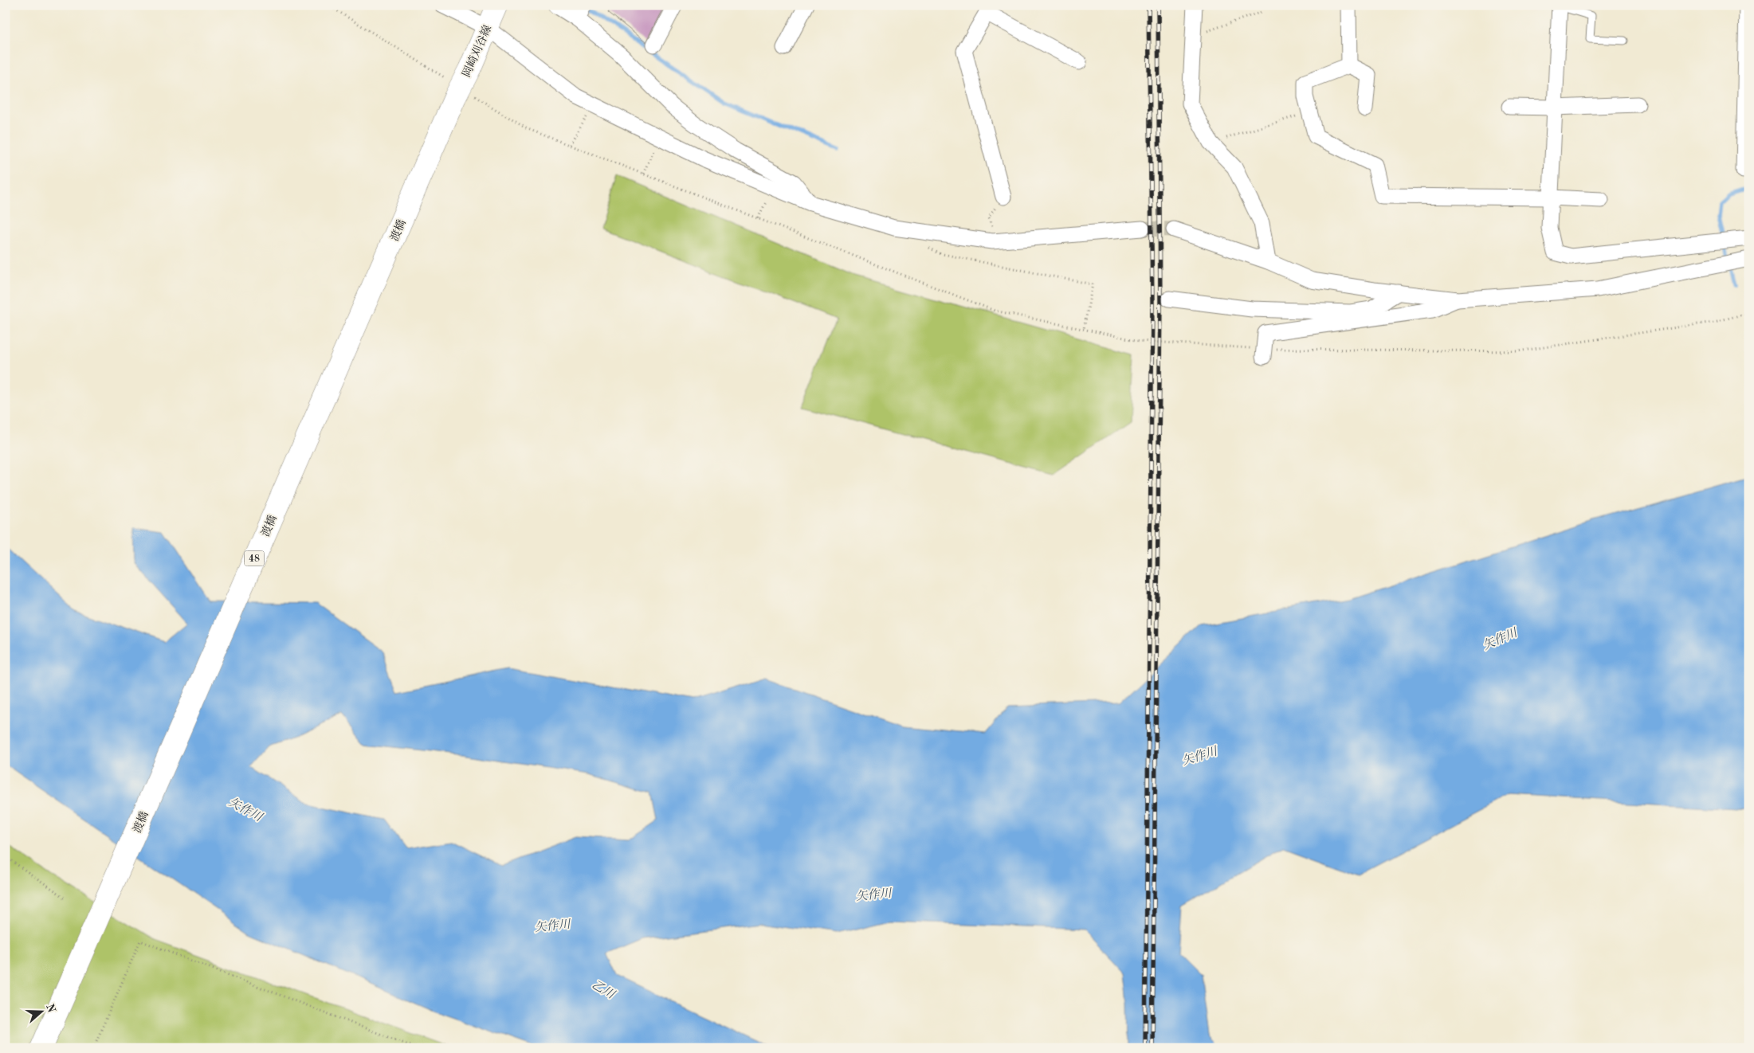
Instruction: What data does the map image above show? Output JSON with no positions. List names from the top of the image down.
{
  "streets": {
    "main road": ["岡崎刈谷線", "渡橋", "48"]
  },
  "crossings": [
    ["岡崎刈谷線", "渡橋"]
  ],
  "water": ["矢作川", "乙川"],
  "north": "right"
}
